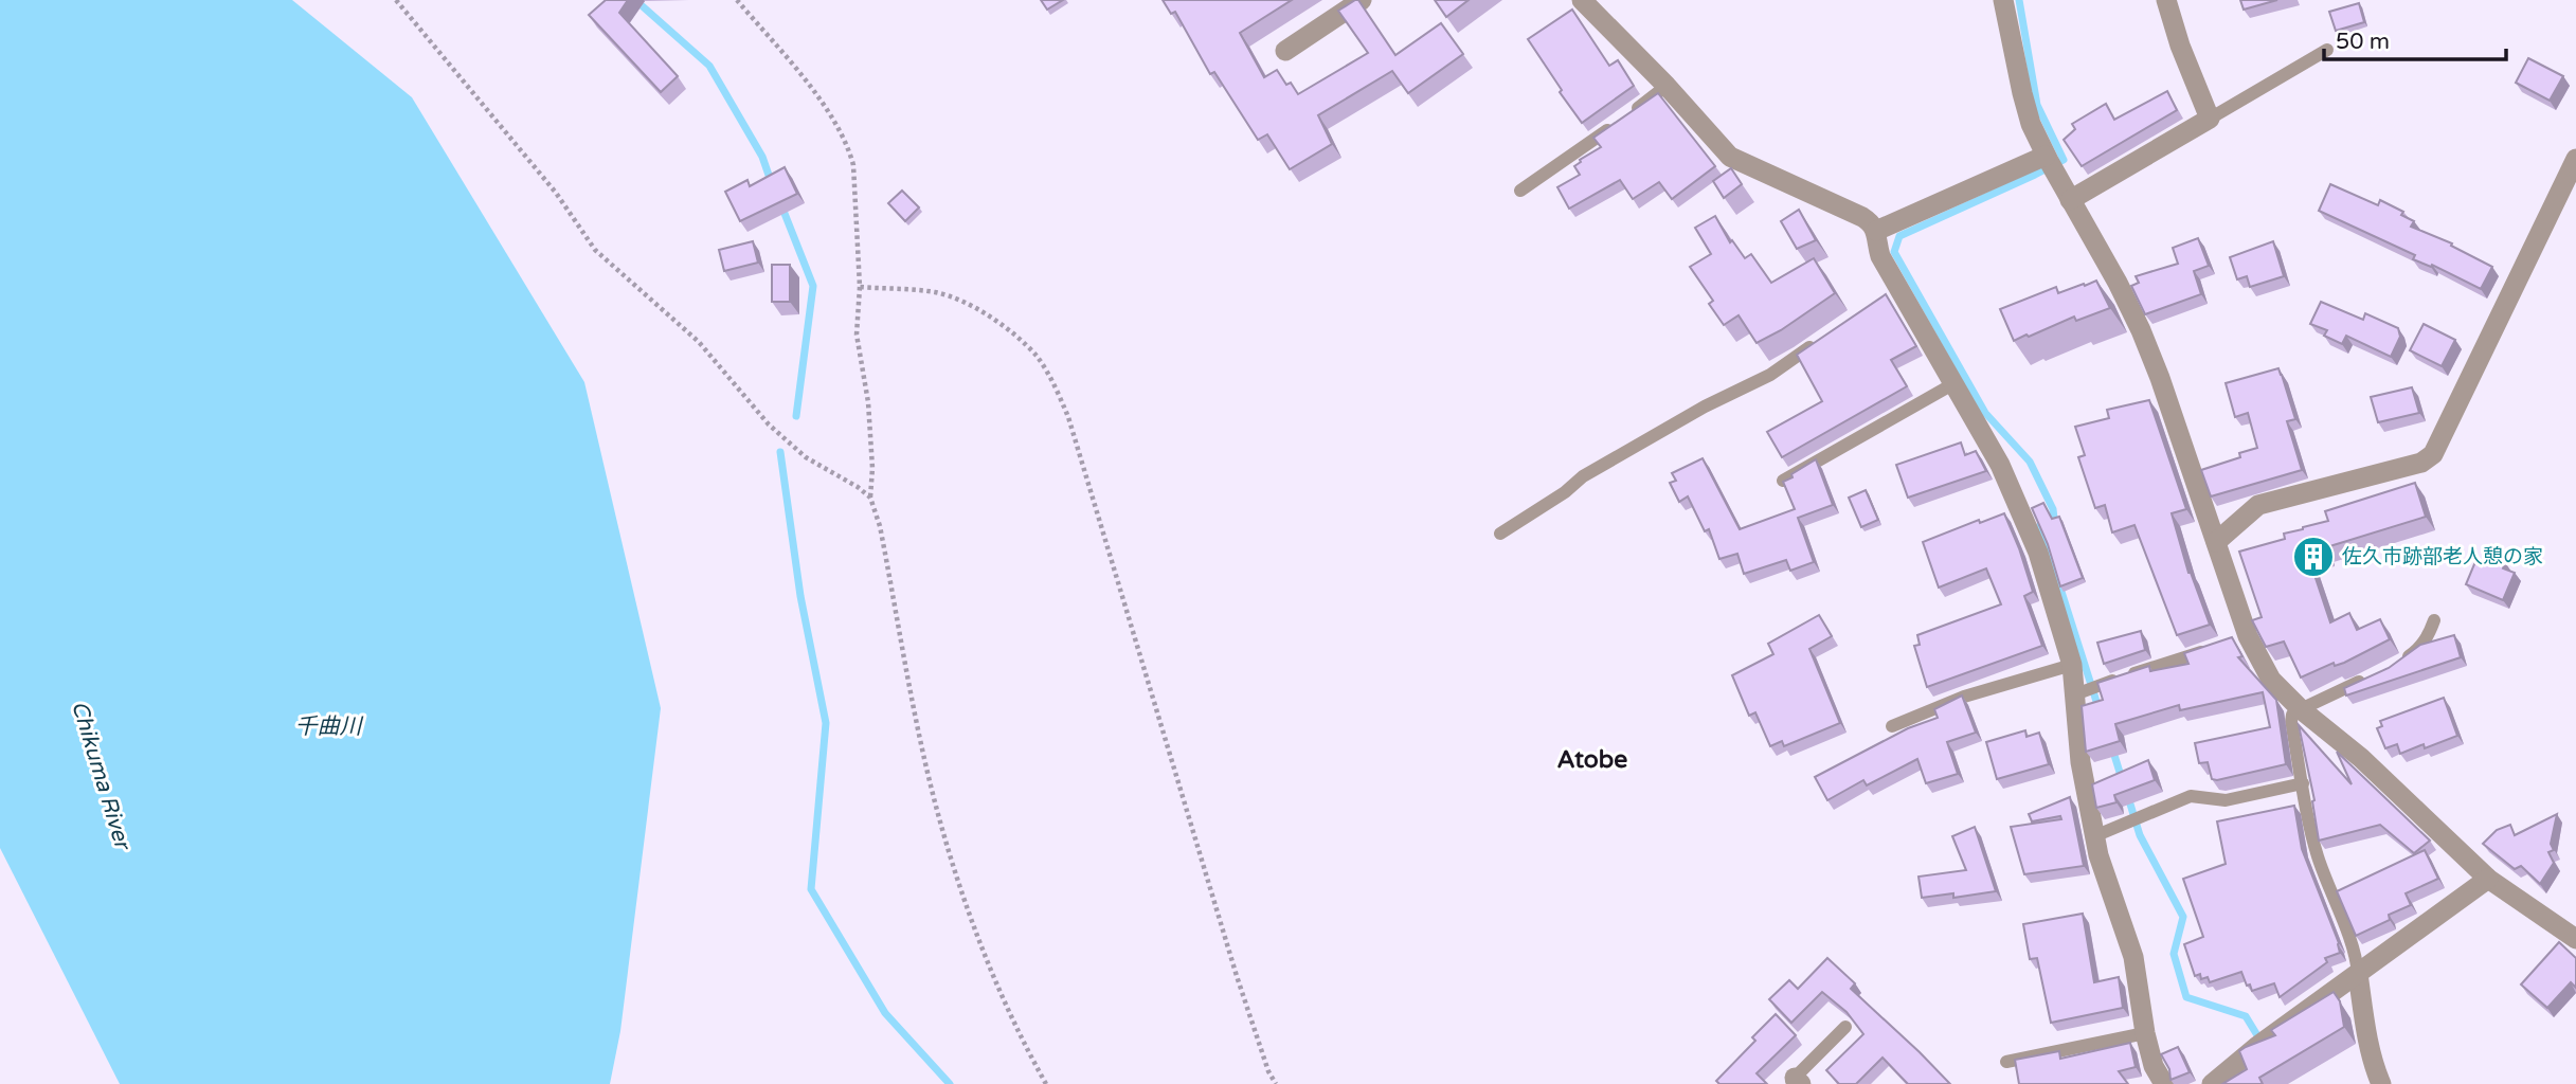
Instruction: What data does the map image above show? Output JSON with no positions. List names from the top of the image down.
{
  "districts": ["Atobe"],
  "water": ["千曲川", "Chikuma River"],
  "places": {
    "building": ["佐久市跡部老人憩の家"]
  },
  "scale_bar": "50 m"
}
